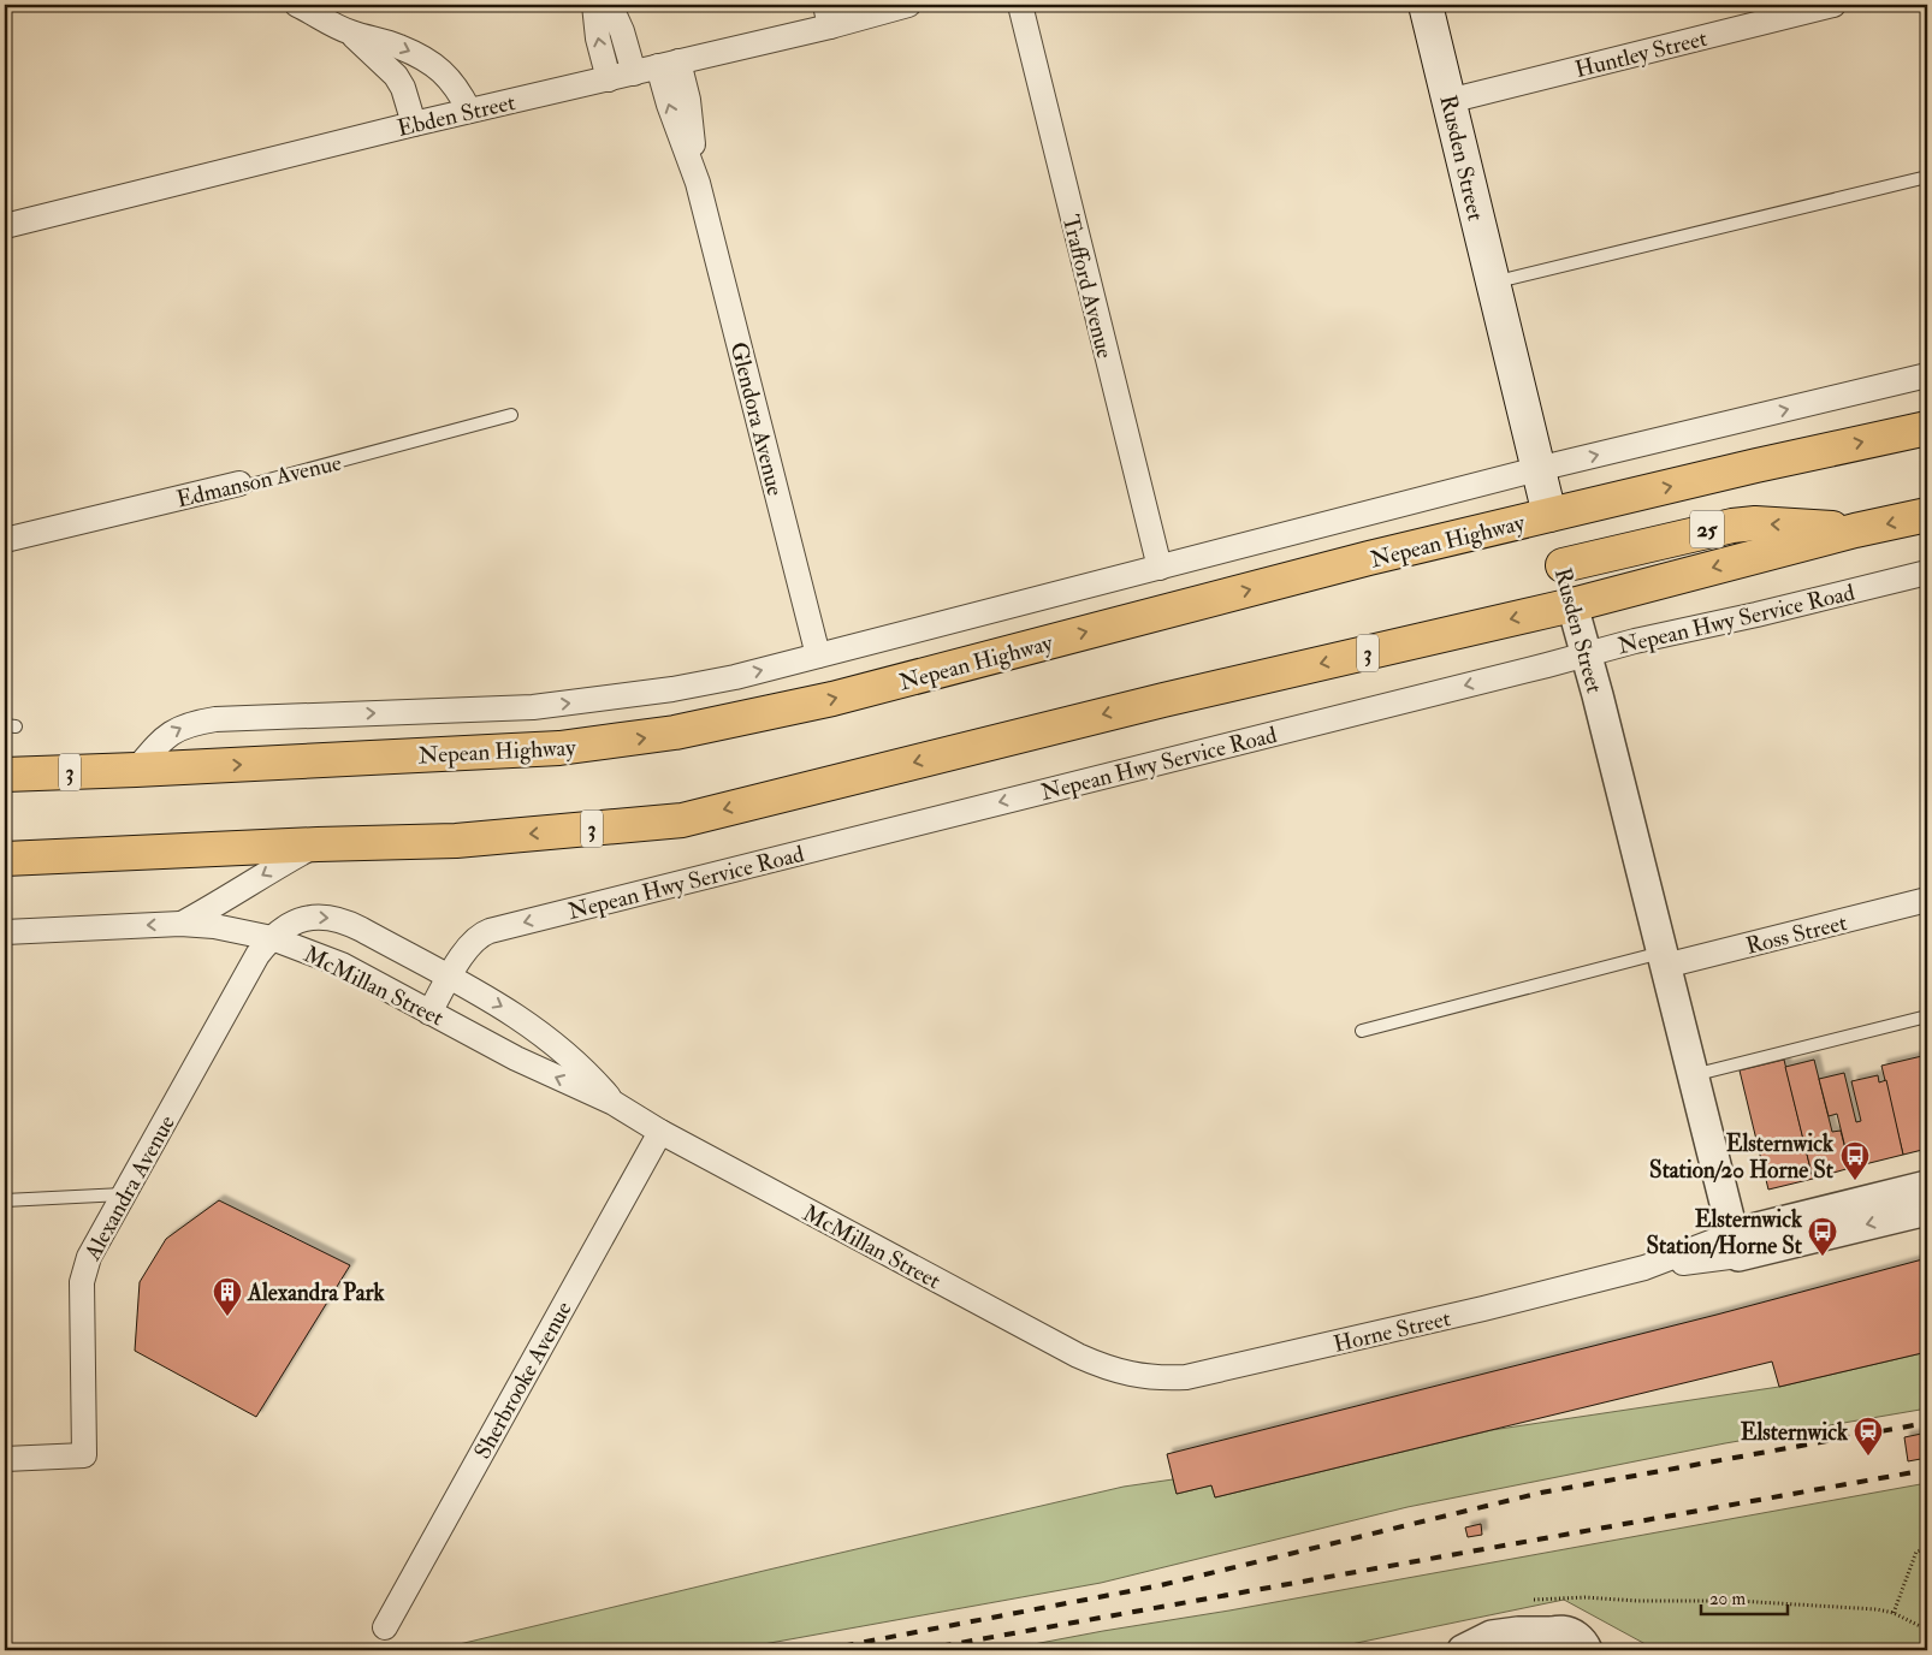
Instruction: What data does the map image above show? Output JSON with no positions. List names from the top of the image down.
{
  "streets": {
    "highway": [
      "Rusden Street",
      "25",
      "Nepean Highway",
      "3"
    ],
    "street": [
      "Huntley Street",
      "Ebden Street",
      "Trafford Avenue",
      "Glendora Avenue",
      "Edmanson Avenue",
      "Nepean Hwy Service Road",
      "Ross Street",
      "McMillan Street",
      "Alexandra Avenue",
      "Horne Street",
      "Sherbrooke Avenue"
    ]
  },
  "crossings": [
    ["Huntley Street", "Rusden Street"],
    ["Ebden Street", "Glendora Avenue"],
    ["Rusden Street", "25"],
    ["Rusden Street", "Nepean Highway"],
    ["Rusden Street", "Nepean Hwy Service Road"],
    ["Rusden Street", "3"],
    ["Rusden Street", "Ross Street"],
    ["Rusden Street", "Horne Street"],
    ["Trafford Avenue", "Nepean Highway"],
    ["25", "3"],
    ["Nepean Hwy Service Road", "McMillan Street"],
    ["McMillan Street", "Alexandra Avenue"],
    ["McMillan Street", "Horne Street"],
    ["McMillan Street", "Sherbrooke Avenue"]
  ],
  "places": {
    "bus stop": ["Elsternwick Station/20 Horne St", "Elsternwick Station/Horne St"],
    "building": ["Alexandra Park"],
    "station": ["Elsternwick"]
  },
  "scale_bar": "20 m"
}
